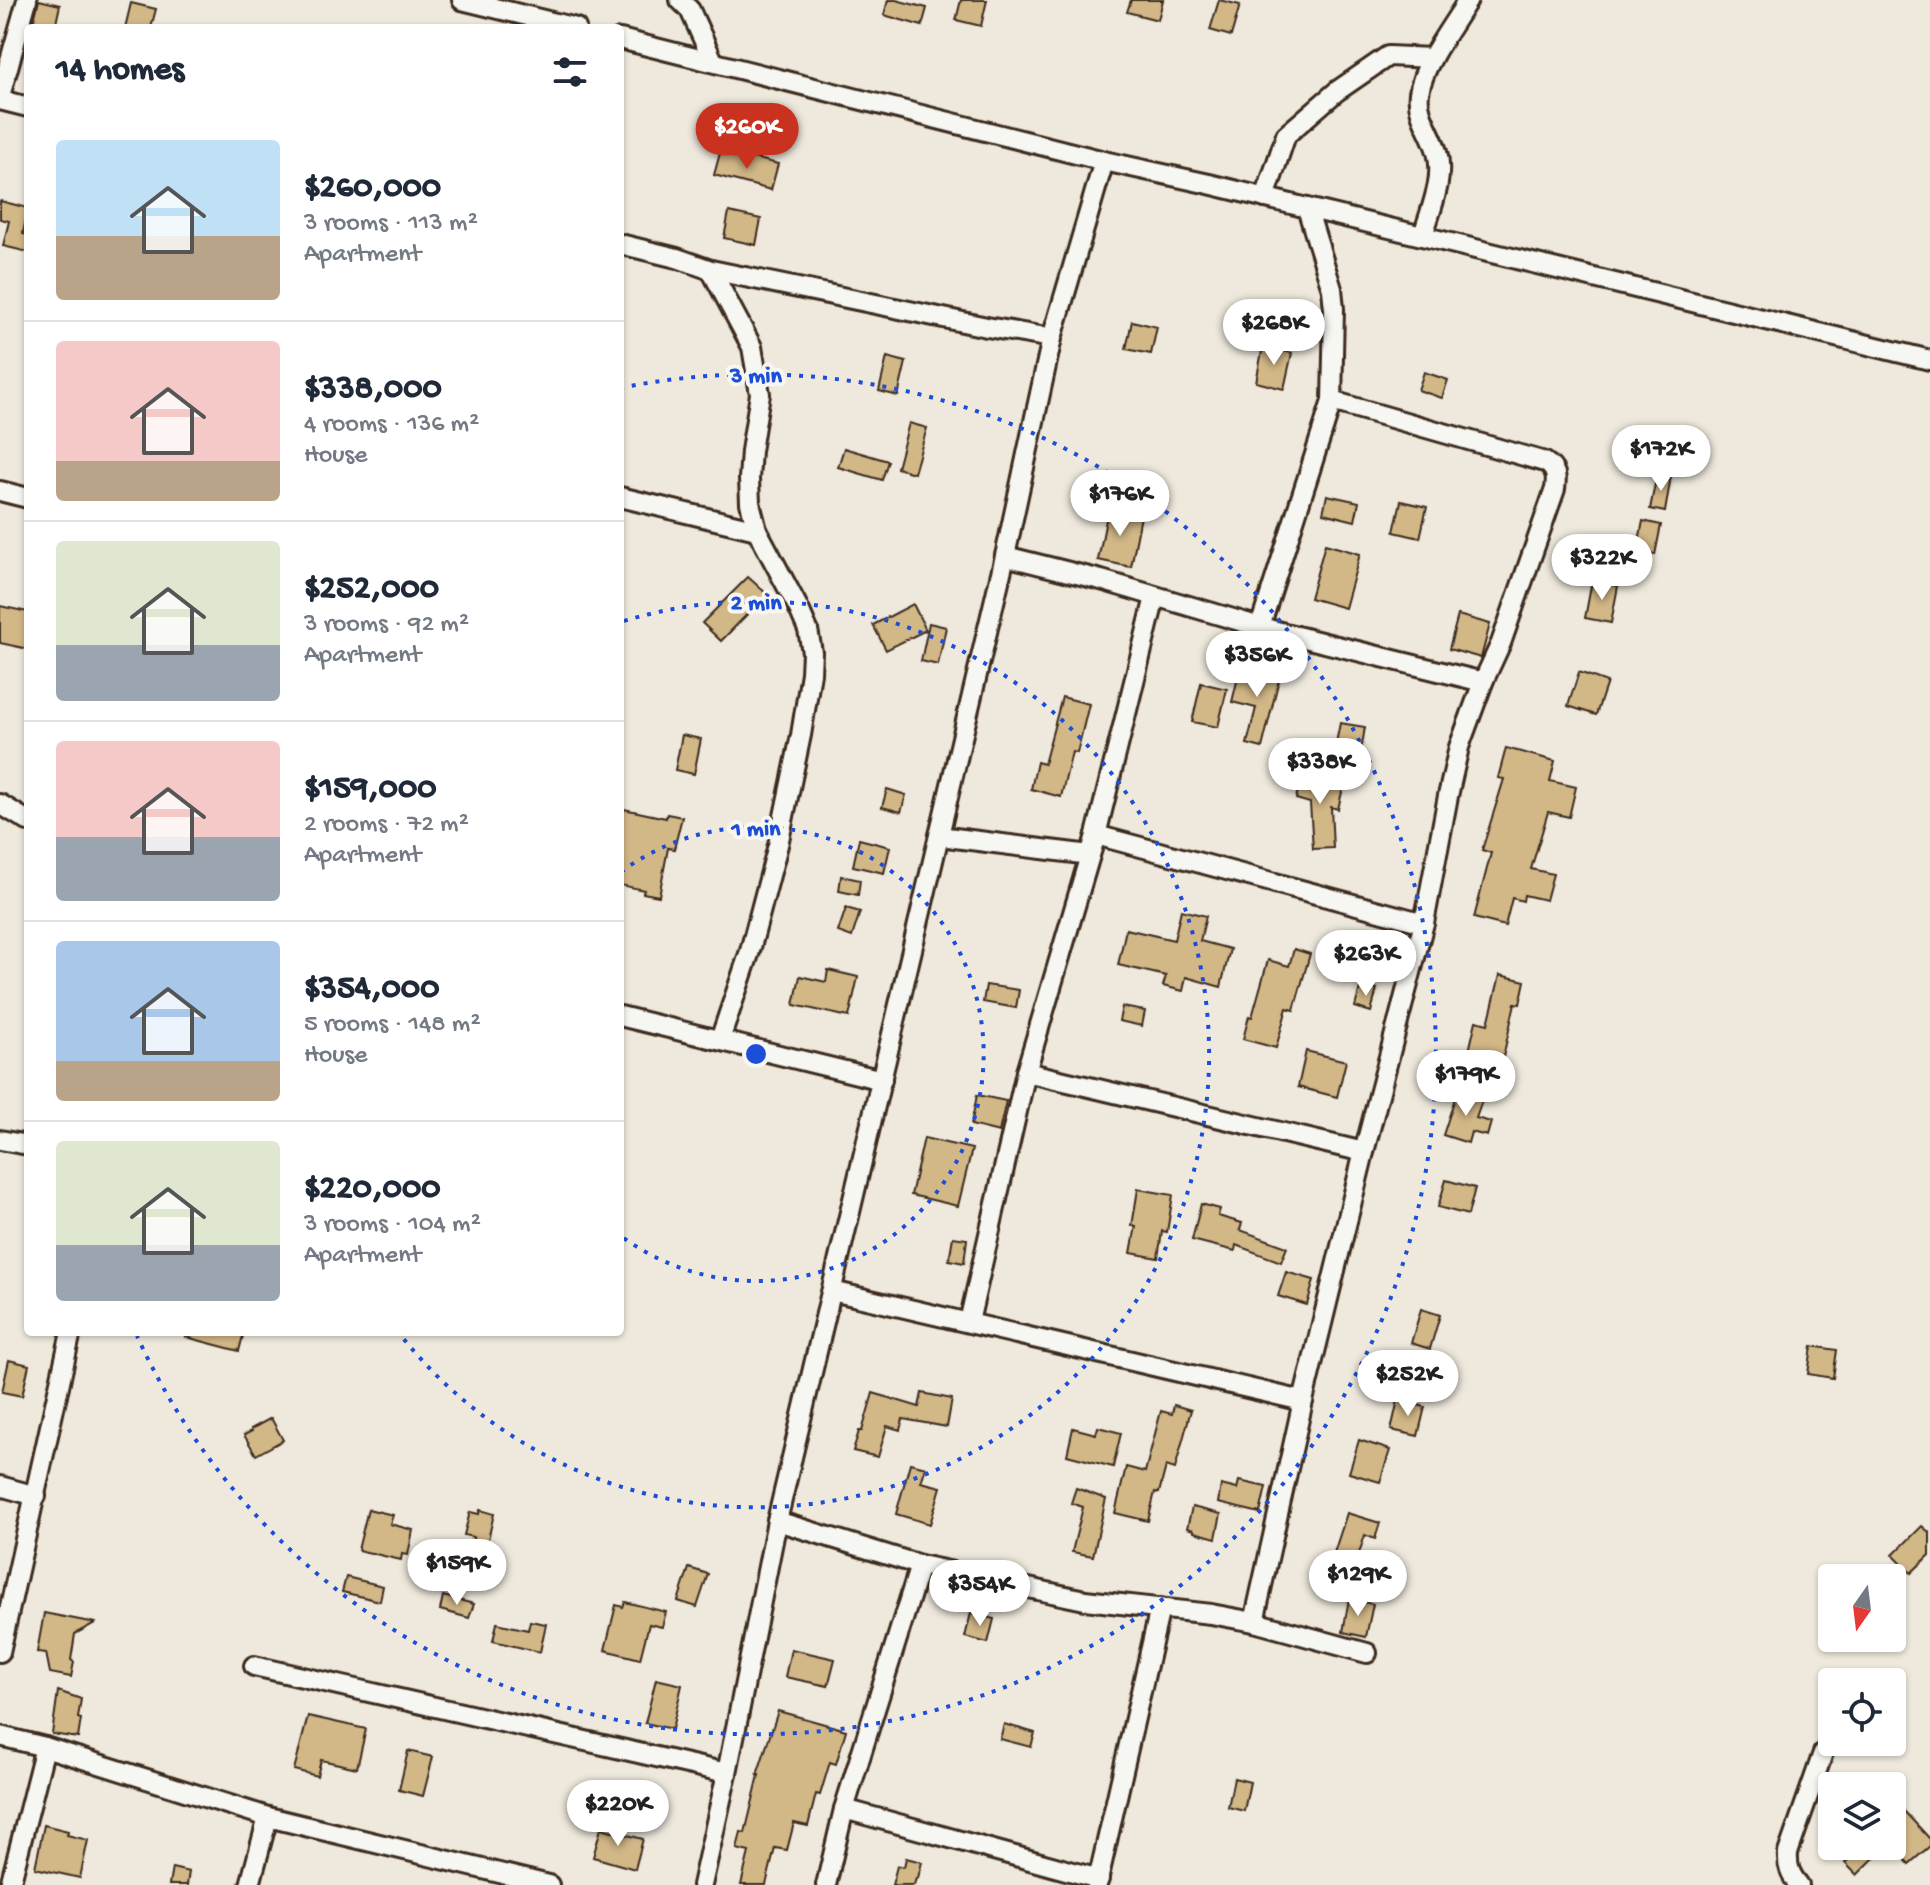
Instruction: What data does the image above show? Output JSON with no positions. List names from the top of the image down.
{
  "north": "bottom",
  "page": {
    "heading": "14 homes",
    "price": [
      "$260K",
      "$268K",
      "$172K",
      "$176K",
      "$322K",
      "$356K",
      "$338K",
      "$263K",
      "$179K",
      "$252K",
      "$159K",
      "$129K",
      "$354K",
      "$220K"
    ],
    "list": [
      {
        "name": "$260,000",
        "note": "3 rooms · 113 m² · Apartment"
      },
      {
        "name": "$338,000",
        "note": "4 rooms · 136 m² · House"
      },
      {
        "name": "$252,000",
        "note": "3 rooms · 92 m² · Apartment"
      },
      {
        "name": "$159,000",
        "note": "2 rooms · 72 m² · Apartment"
      },
      {
        "name": "$354,000",
        "note": "5 rooms · 148 m² · House"
      },
      {
        "name": "$220,000",
        "note": "3 rooms · 104 m² · Apartment"
      }
    ]
  },
  "rings": ["3 min", "2 min", "1 min"]
}
